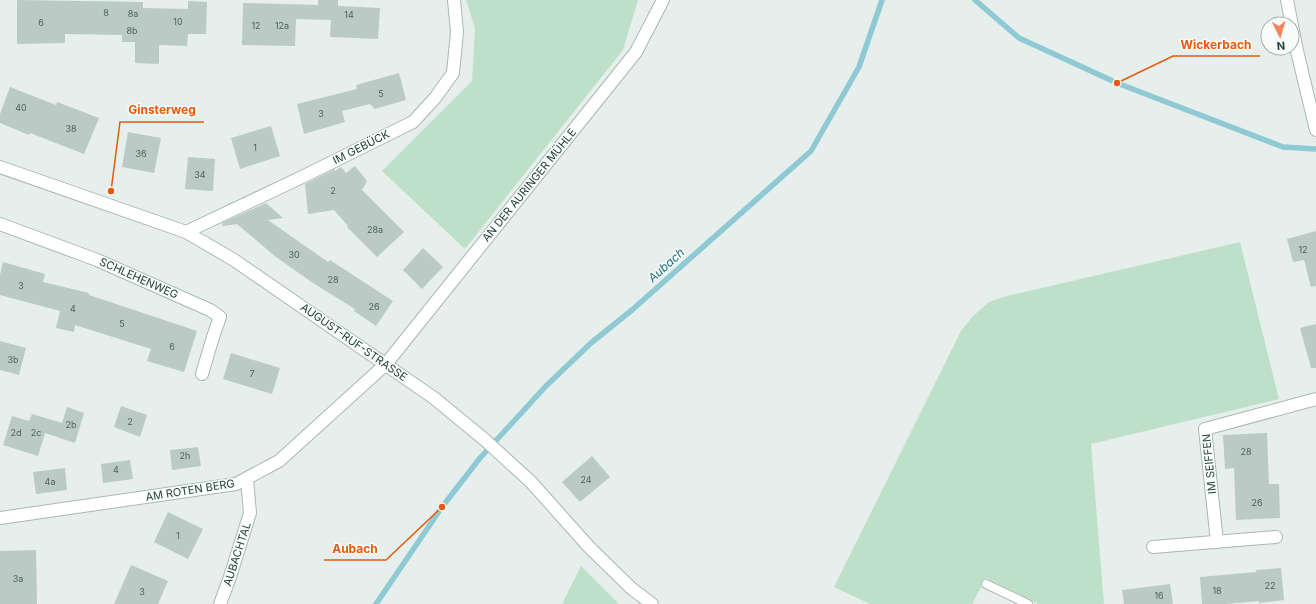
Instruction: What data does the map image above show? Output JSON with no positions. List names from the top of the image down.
{
  "streets": {
    "street": [
      "IM GEBÜCK",
      "AN DER AURINGER MÜHLE",
      "SCHLEHENWEG",
      "AUGUST-RUF-STRASSE",
      "IM SEIFFEN",
      "AM ROTEN BERG",
      "AUBACHTAL"
    ]
  },
  "crossings": [
    ["IM GEBÜCK", "AUGUST-RUF-STRASSE"],
    ["AN DER AURINGER MÜHLE", "AUGUST-RUF-STRASSE"],
    ["AN DER AURINGER MÜHLE", "AM ROTEN BERG"],
    ["AUGUST-RUF-STRASSE", "AM ROTEN BERG"],
    ["AM ROTEN BERG", "AUBACHTAL"]
  ],
  "water": ["Aubach"],
  "places": ["Wickerbach", "Ginsterweg", "Aubach"],
  "house_numbers": [
    "8",
    "8a",
    "14",
    "10",
    "6",
    "12",
    "12a",
    "8b",
    "5",
    "40",
    "3",
    "38",
    "1",
    "36",
    "34",
    "2",
    "28a",
    "12",
    "30",
    "28",
    "3",
    "26",
    "4",
    "5",
    "6",
    "3b",
    "7",
    "2",
    "2b",
    "2d",
    "2c",
    "28",
    "2h",
    "4",
    "24",
    "4a",
    "26",
    "1",
    "3a",
    "22",
    "18",
    "3",
    "16"
  ],
  "north": "bottom"
}
